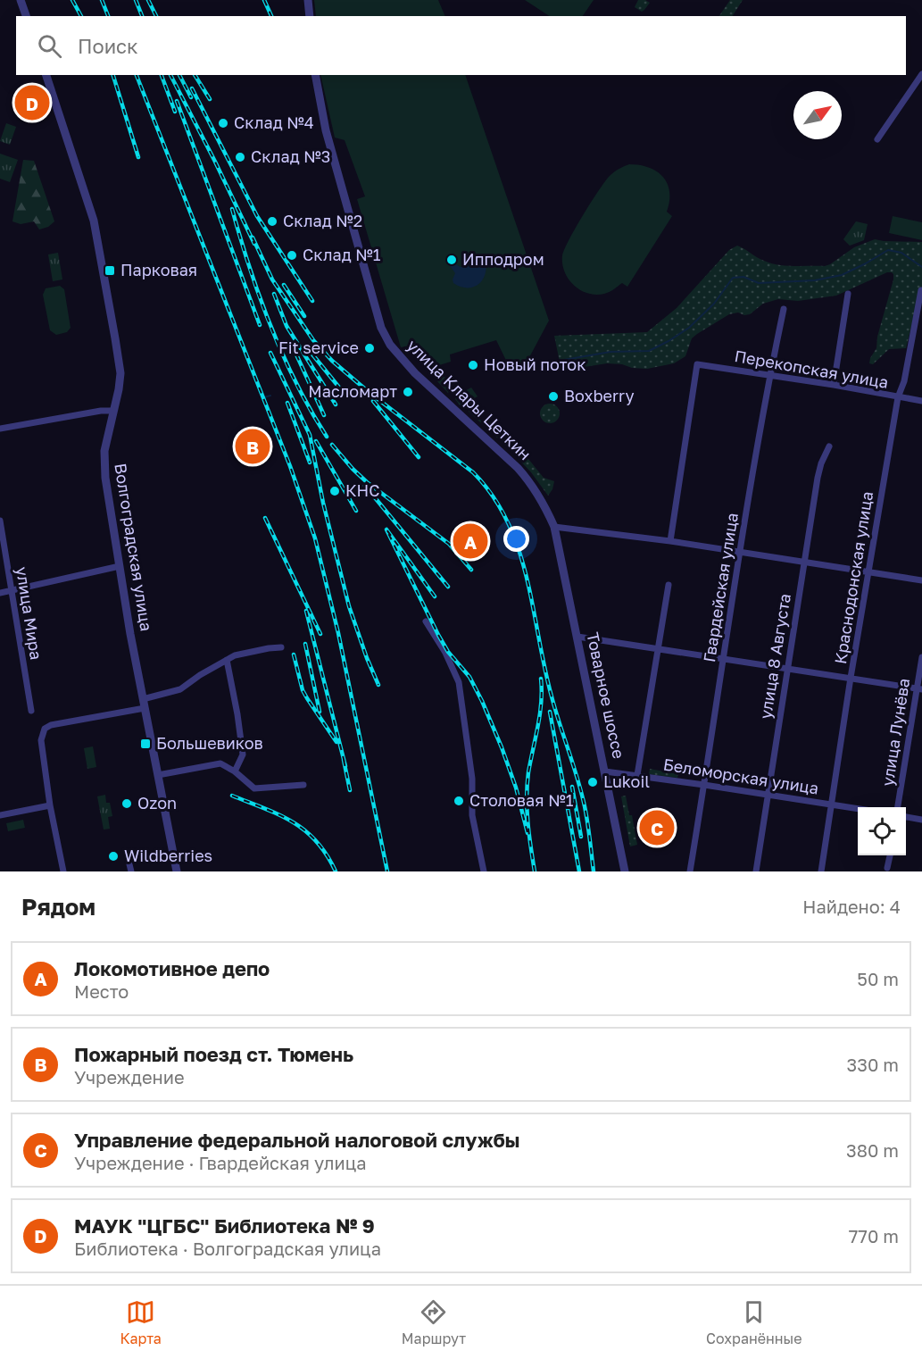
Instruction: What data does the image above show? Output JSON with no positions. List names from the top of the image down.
{
  "streets": {
    "street": [
      "Перекопская улица",
      "улица Клары Цеткин",
      "Волгоградская улица",
      "Краснодонская улица",
      "Гвардейская улица",
      "улица Мира",
      "улица 8 Августа",
      "Товарное шоссе",
      "улица Лунёва",
      "Беломорская улица"
    ]
  },
  "crossings": [
    ["Перекопская улица", "Краснодонская улица"],
    ["Перекопская улица", "Гвардейская улица"],
    ["улица Клары Цеткин", "Товарное шоссе"],
    ["Краснодонская улица", "Беломорская улица"],
    ["Гвардейская улица", "Беломорская улица"],
    ["улица 8 Августа", "Беломорская улица"],
    ["Товарное шоссе", "Беломорская улица"]
  ],
  "places": {
    "other": [
      "Склад №4",
      "Склад №3",
      "Склад №2",
      "Склад №1",
      "Ипподром",
      "Fit service",
      "Новый поток",
      "Масломарт",
      "Boxberry",
      "КНС",
      "Lukoil",
      "Столовая №1",
      "Ozon",
      "Wildberries"
    ],
    "transit": ["Парковая", "Большевиков"]
  },
  "north": "top right",
  "page": {
    "search": "Поиск",
    "pins": [
      "D",
      "B",
      "A",
      "C"
    ],
    "heading": ["Рядом", "Найдено: 4"],
    "list": [
      {
        "mark": "A",
        "name": "Локомотивное депо",
        "note": "Место",
        "value": "50 m"
      },
      {
        "mark": "B",
        "name": "Пожарный поезд ст. Тюмень",
        "note": "Учреждение",
        "value": "330 m"
      },
      {
        "mark": "C",
        "name": "Управление федеральной налоговой службы",
        "note": "Учреждение · Гвардейская улица",
        "value": "380 m"
      },
      {
        "mark": "D",
        "name": "МАУК \"ЦГБС\" Библиотека № 9",
        "note": "Библиотека · Волгоградская улица",
        "value": "770 m"
      }
    ],
    "nav": ["Карта", "Маршрут", "Сохранённые"]
  }
}
